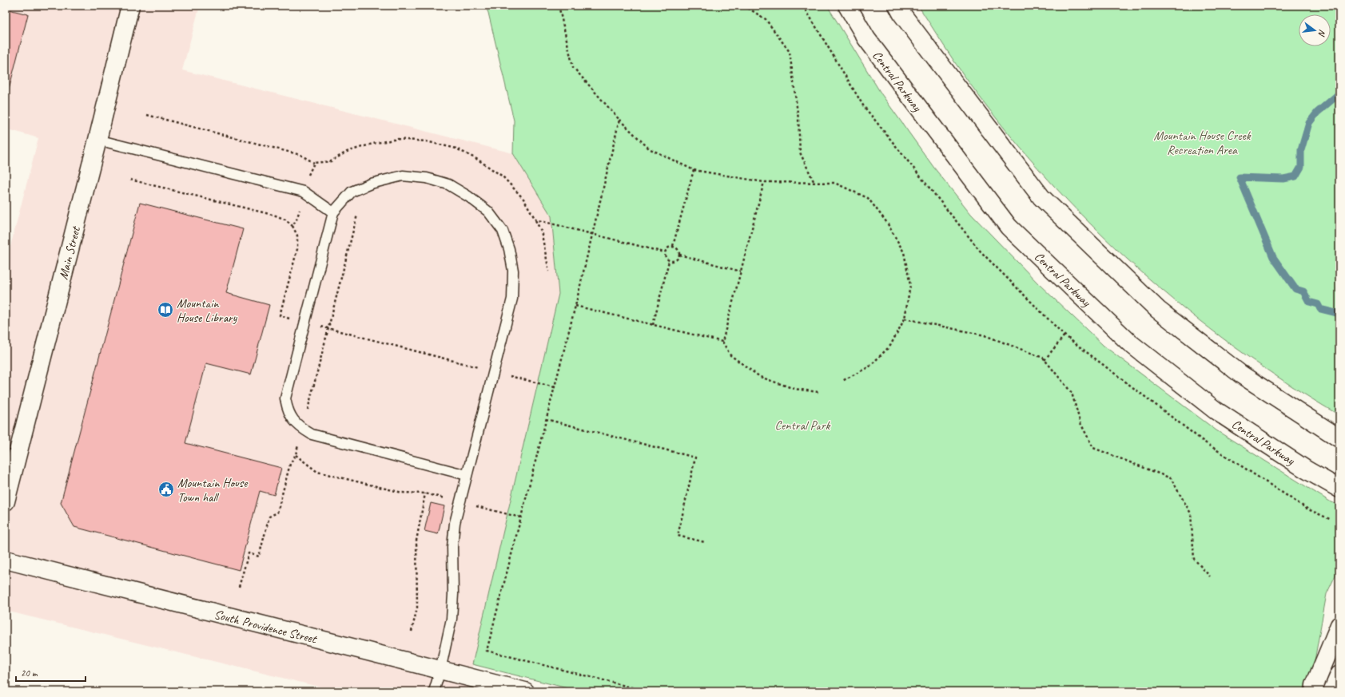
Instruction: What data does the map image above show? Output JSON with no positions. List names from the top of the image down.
{
  "streets": {
    "main road": ["Central Parkway", "Main Street", "South Providence Street"]
  },
  "parks": ["Mountain House Creek Recreation Area", "Central Park"],
  "places": {
    "library": ["Mountain House Library"],
    "public building": ["Mountain House Town hall"]
  },
  "scale_bar": "20 m",
  "north": "right"
}
